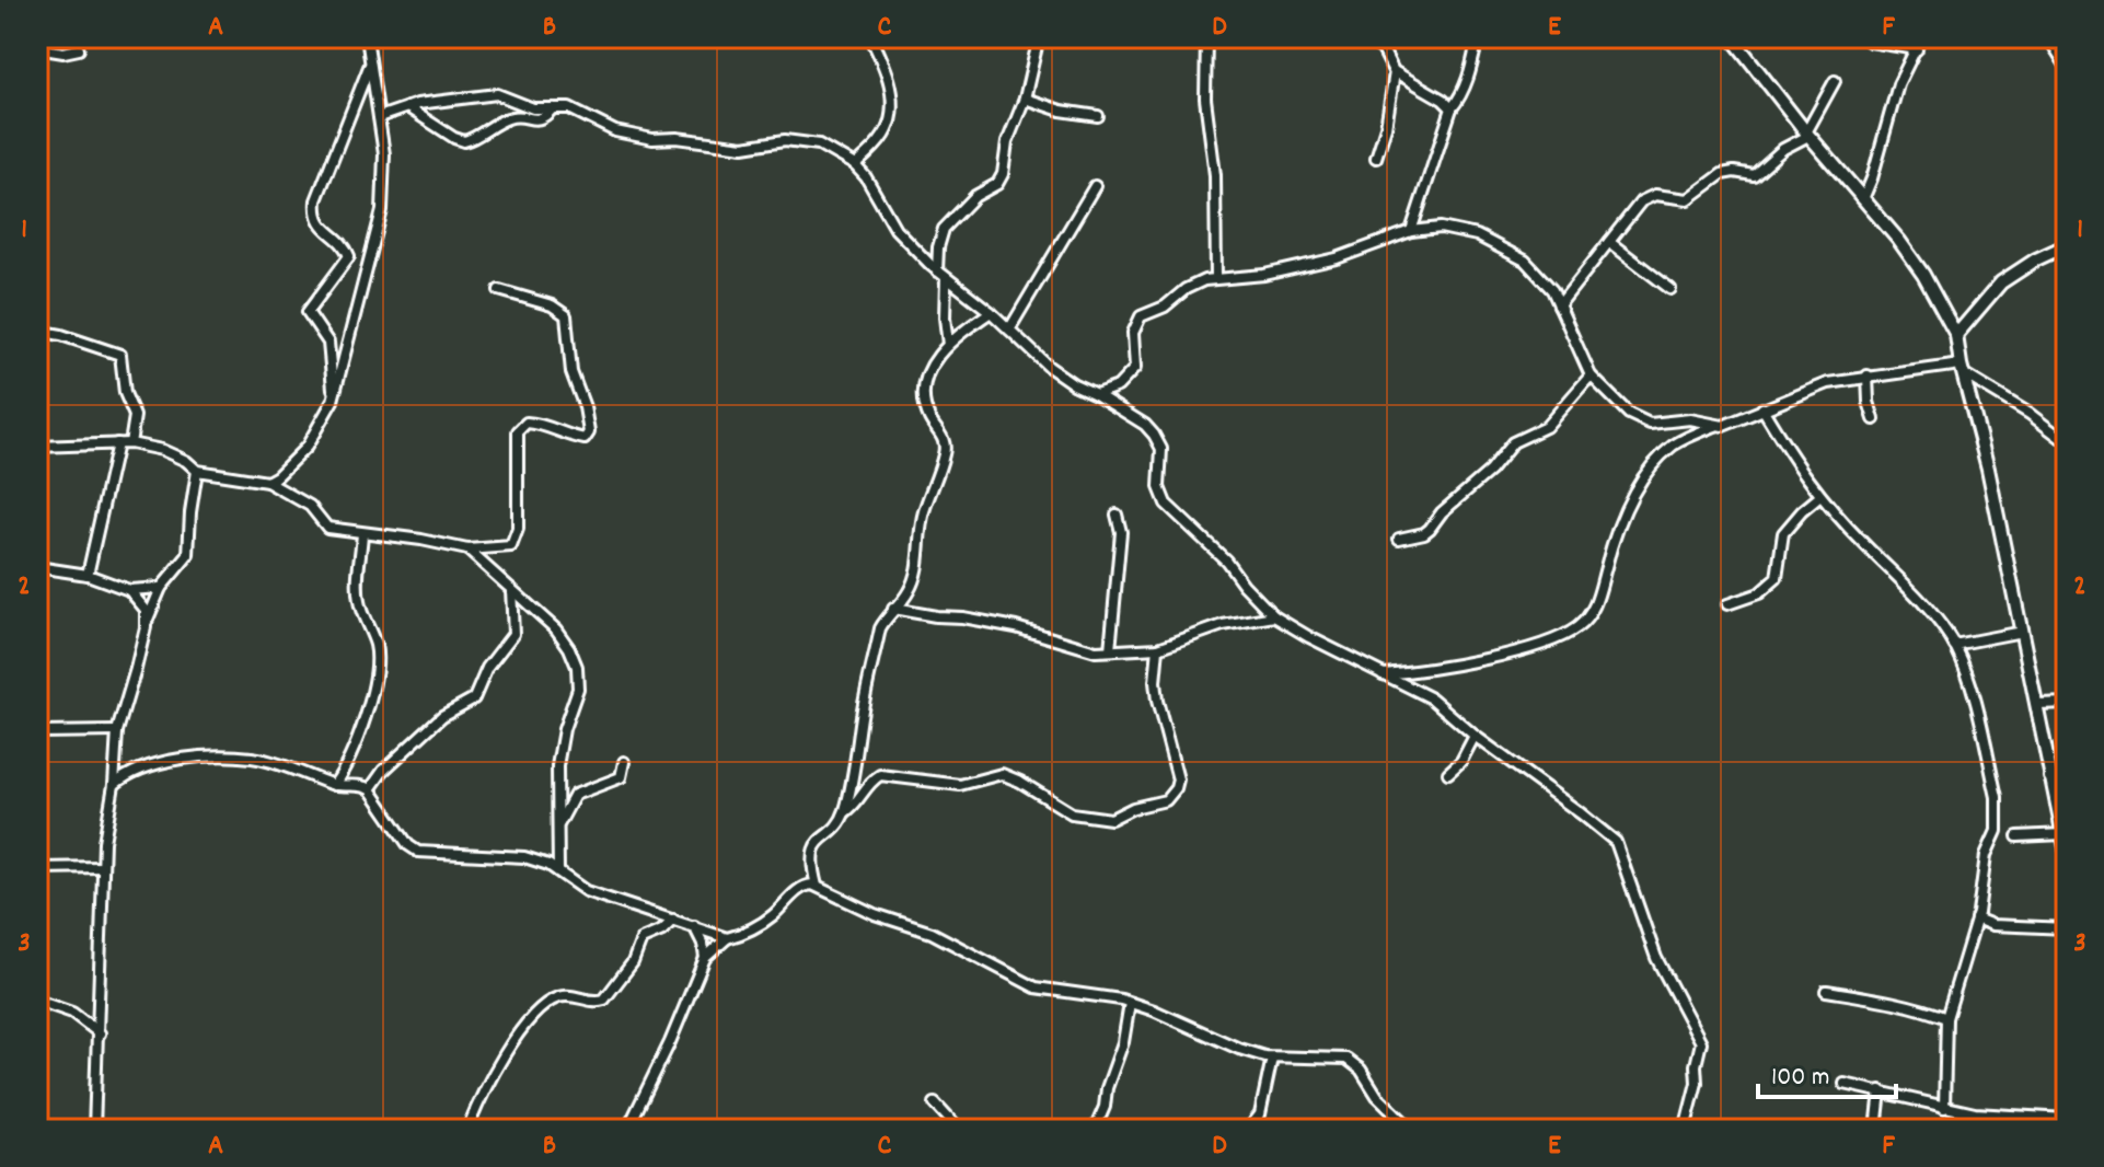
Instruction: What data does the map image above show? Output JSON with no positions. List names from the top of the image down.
{
  "scale_bar": "100 m",
  "grid": {
    "columns": [
      "A",
      "B",
      "C",
      "D",
      "E",
      "F"
    ],
    "rows": ["1", "2", "3"]
  }
}
